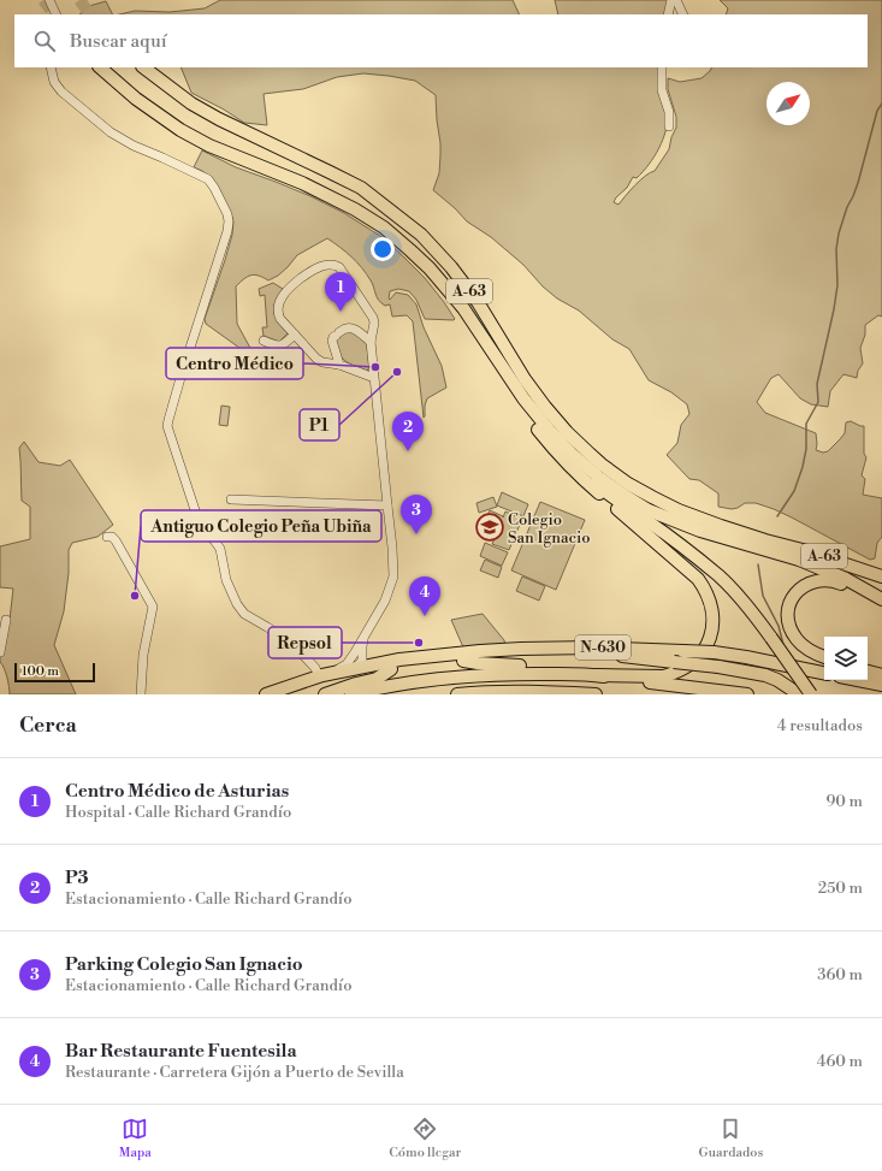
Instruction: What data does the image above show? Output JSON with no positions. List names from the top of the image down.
{
  "streets": {
    "highway": ["A-63", "N-630"]
  },
  "places": {
    "other": [
      "Centro Médico",
      "P1",
      "Antiguo Colegio Peña Ubiña",
      "Repsol"
    ],
    "school or university": ["Colegio San Ignacio"]
  },
  "scale_bar": "100 m",
  "north": "top right",
  "page": {
    "search": "Buscar aquí",
    "pins": [
      "1",
      "2",
      "3",
      "4"
    ],
    "scale": "100 m",
    "heading": ["Cerca", "4 resultados"],
    "list": [
      {
        "mark": "1",
        "name": "Centro Médico de Asturias",
        "note": "Hospital · Calle Richard Grandío",
        "value": "90 m"
      },
      {
        "mark": "2",
        "name": "P3",
        "note": "Estacionamiento · Calle Richard Grandío",
        "value": "250 m"
      },
      {
        "mark": "3",
        "name": "Parking Colegio San Ignacio",
        "note": "Estacionamiento · Calle Richard Grandío",
        "value": "360 m"
      },
      {
        "mark": "4",
        "name": "Bar Restaurante Fuentesila",
        "note": "Restaurante · Carretera Gijón a Puerto de Sevilla",
        "value": "460 m"
      }
    ],
    "nav": ["Mapa", "Cómo llegar", "Guardados"]
  }
}
